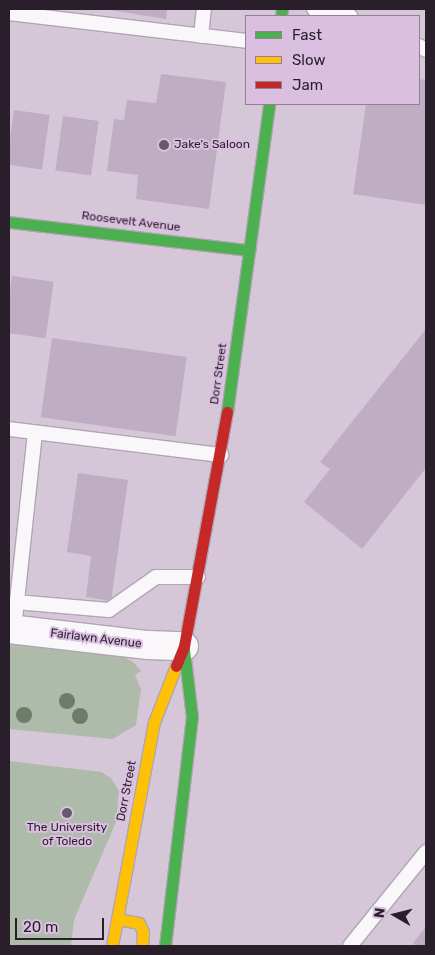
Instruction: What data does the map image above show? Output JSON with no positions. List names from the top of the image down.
{
  "streets": {
    "main road": ["Roosevelt Avenue", "Dorr Street"],
    "street": ["Fairlawn Avenue"]
  },
  "crossings": [
    ["Roosevelt Avenue", "Dorr Street"],
    ["Dorr Street", "Fairlawn Avenue"]
  ],
  "places": ["Jake's Saloon", "The University of Toledo"],
  "legend": ["Fast", "Slow", "Jam"],
  "scale_bar": "20 m",
  "north": "left"
}
